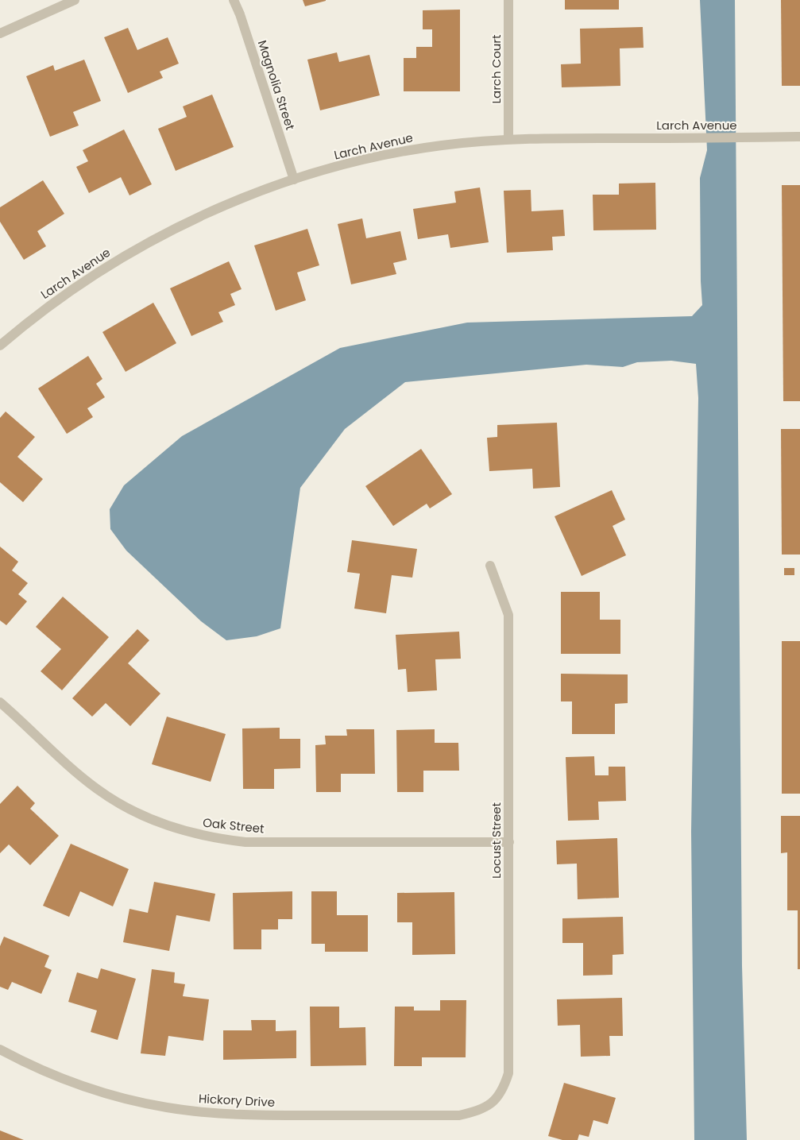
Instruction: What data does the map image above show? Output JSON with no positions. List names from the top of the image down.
{
  "streets": {
    "street": [
      "Larch Court",
      "Magnolia Street",
      "Larch Avenue",
      "Oak Street",
      "Locust Street",
      "Hickory Drive"
    ]
  },
  "crossings": [
    ["Larch Court", "Larch Avenue"],
    ["Magnolia Street", "Larch Avenue"],
    ["Oak Street", "Locust Street"],
    ["Locust Street", "Hickory Drive"]
  ]
}
